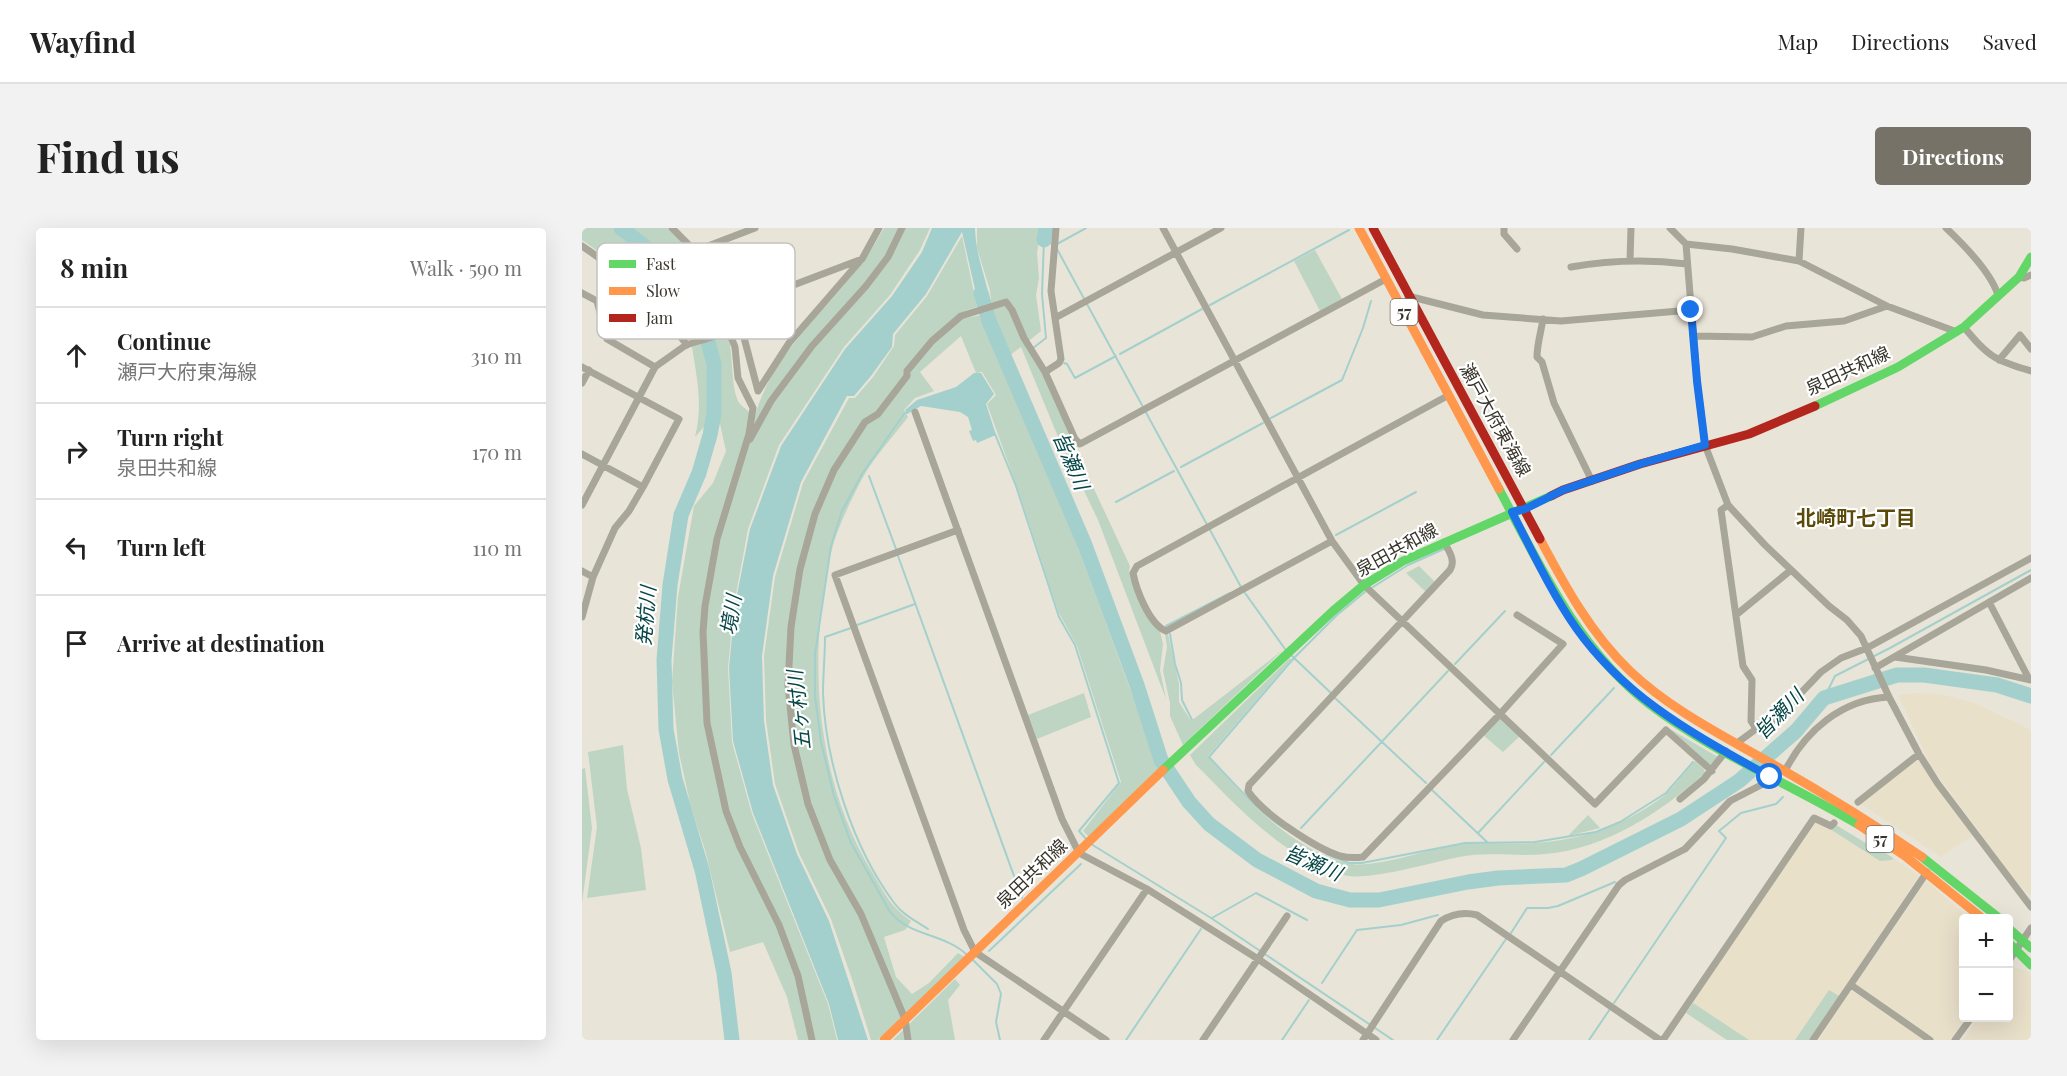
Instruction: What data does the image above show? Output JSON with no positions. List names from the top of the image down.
{
  "streets": {
    "main road": ["57", "泉田共和線", "瀬戸大府東海線"]
  },
  "crossings": [
    ["泉田共和線", "瀬戸大府東海線"]
  ],
  "districts": ["北崎町七丁目"],
  "water": [
    "皆瀬川",
    "境川",
    "発杭川",
    "五ヶ村川"
  ],
  "legend": ["Fast", "Slow", "Jam"],
  "page": {
    "header": "Wayfind",
    "nav": ["Map", "Directions", "Saved"],
    "buttons": "Directions",
    "title": "Find us",
    "heading": ["8 min", "Walk · 590 m"],
    "list": [
      ["Continue", "瀬戸大府東海線", "310 m"],
      ["Turn right", "泉田共和線", "170 m"],
      ["Turn left", "110 m"],
      "Arrive at destination"
    ],
    "map_buttons": ["+", "−"]
  }
}
